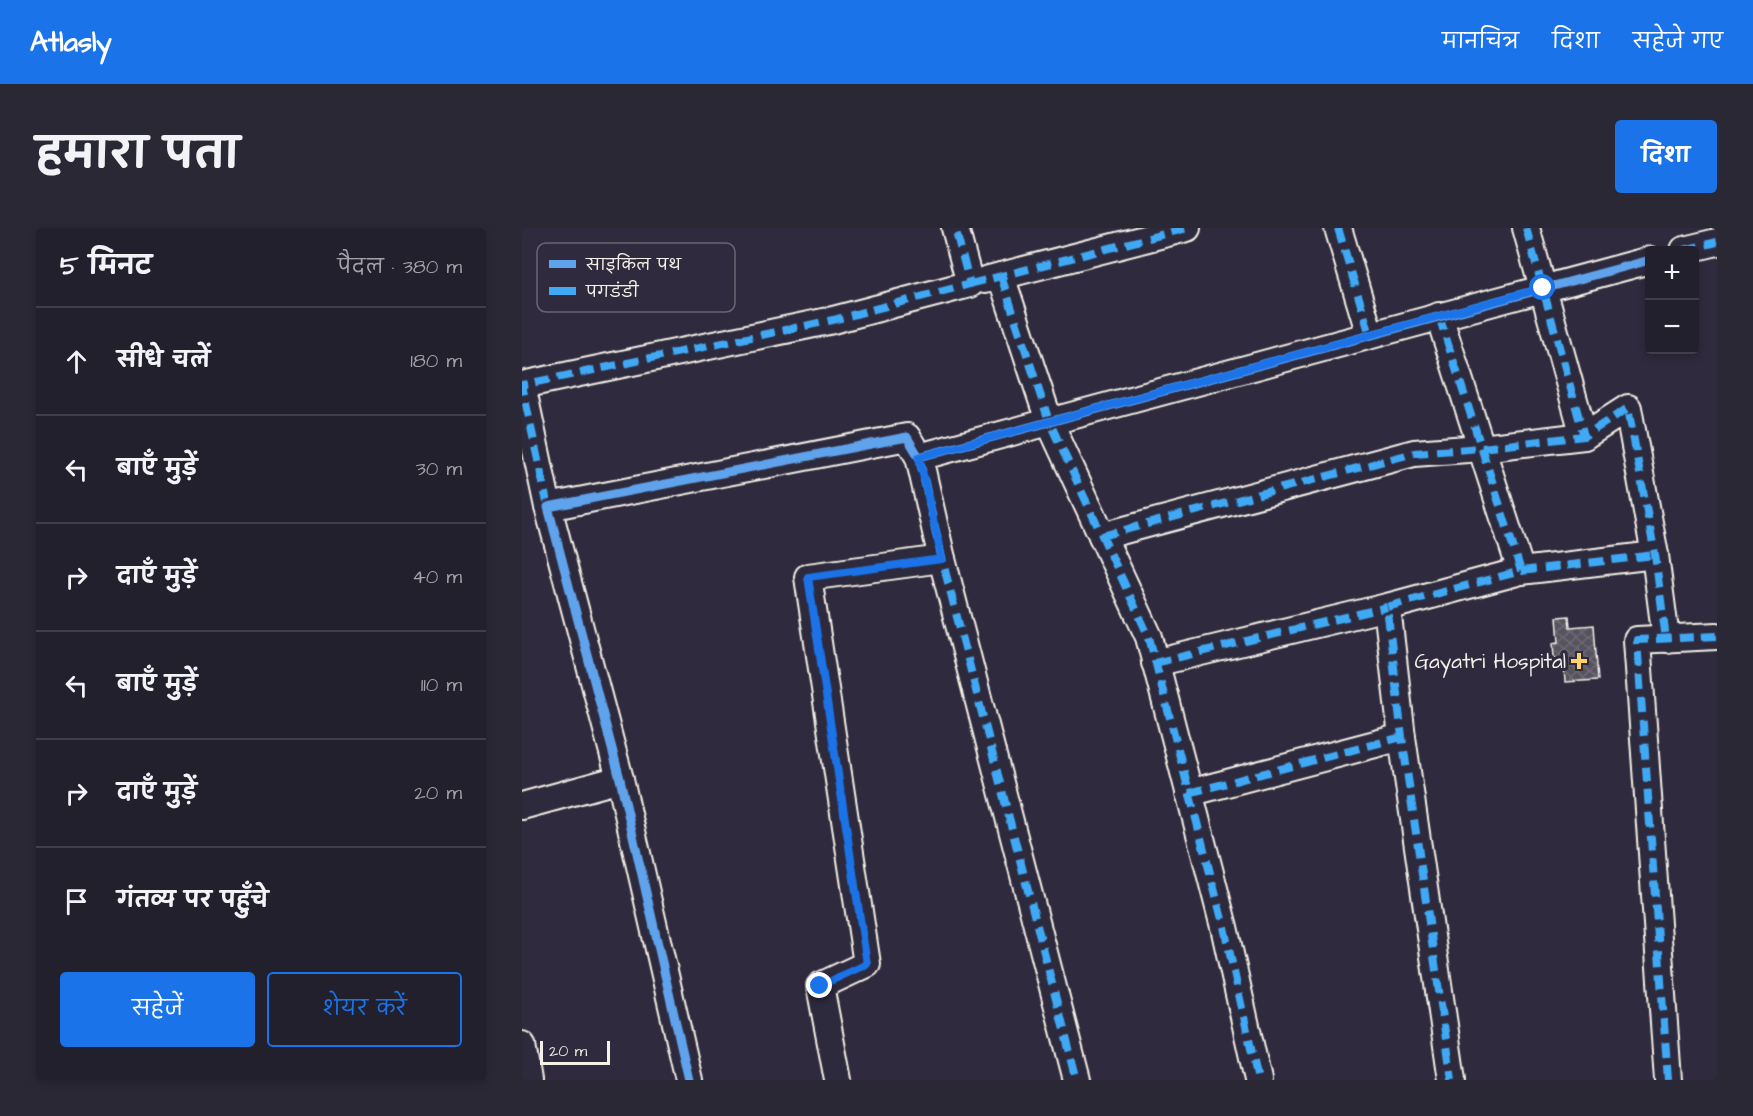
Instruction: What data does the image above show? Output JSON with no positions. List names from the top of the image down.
{
  "places": {
    "health": ["Gayatri Hospital"]
  },
  "legend": ["साइकिल पथ", "पगडंडी"],
  "scale_bar": "20 m",
  "page": {
    "header": "Atlasly",
    "nav": ["मानचित्र", "दिशा", "सहेजे गए"],
    "title": "हमारा पता",
    "buttons": [
      "दिशा",
      ["सहेजें", "शेयर करें"]
    ],
    "heading": ["5 मिनट", "पैदल · 380 m"],
    "map_buttons": ["+", "−"],
    "list": [
      ["सीधे चलें", "180 m"],
      ["बाएँ मुड़ें", "30 m"],
      ["दाएँ मुड़ें", "40 m"],
      ["बाएँ मुड़ें", "110 m"],
      ["दाएँ मुड़ें", "20 m"],
      "गंतव्य पर पहुँचे"
    ],
    "scale": "20 m"
  }
}
